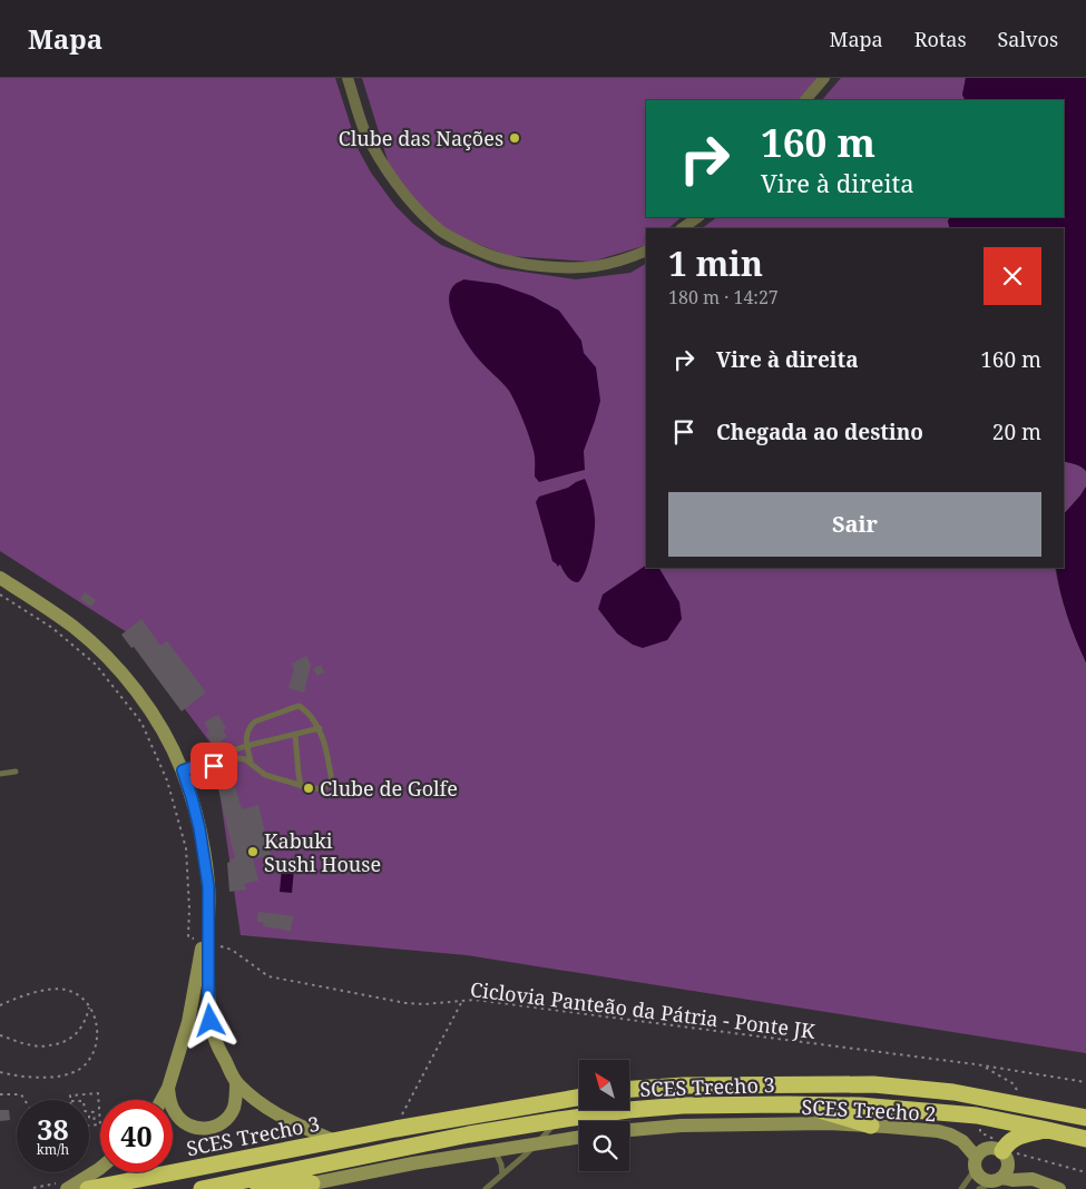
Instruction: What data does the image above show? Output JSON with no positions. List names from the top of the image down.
{
  "streets": {
    "highway": ["SCES Trecho 3"],
    "street": ["SCES Trecho 2"],
    "path": ["Ciclovia Panteão da Pátria - Ponte JK"]
  },
  "places": ["Clube das Nações", "Clube de Golfe", "Kabuki Sushi House"],
  "north": "top left",
  "page": {
    "header": "Mapa",
    "nav": ["Mapa", "Rotas", "Salvos"],
    "turn": ["160 m", "Vire à direita"],
    "heading": ["1 min", "180 m · 14:27"],
    "list": [
      {
        "name": "Vire à direita",
        "value": "160 m"
      },
      {
        "name": "Chegada ao destino",
        "value": "20 m"
      }
    ],
    "buttons": "Sair",
    "speed": "38 km/h",
    "limit": "40"
  }
}
